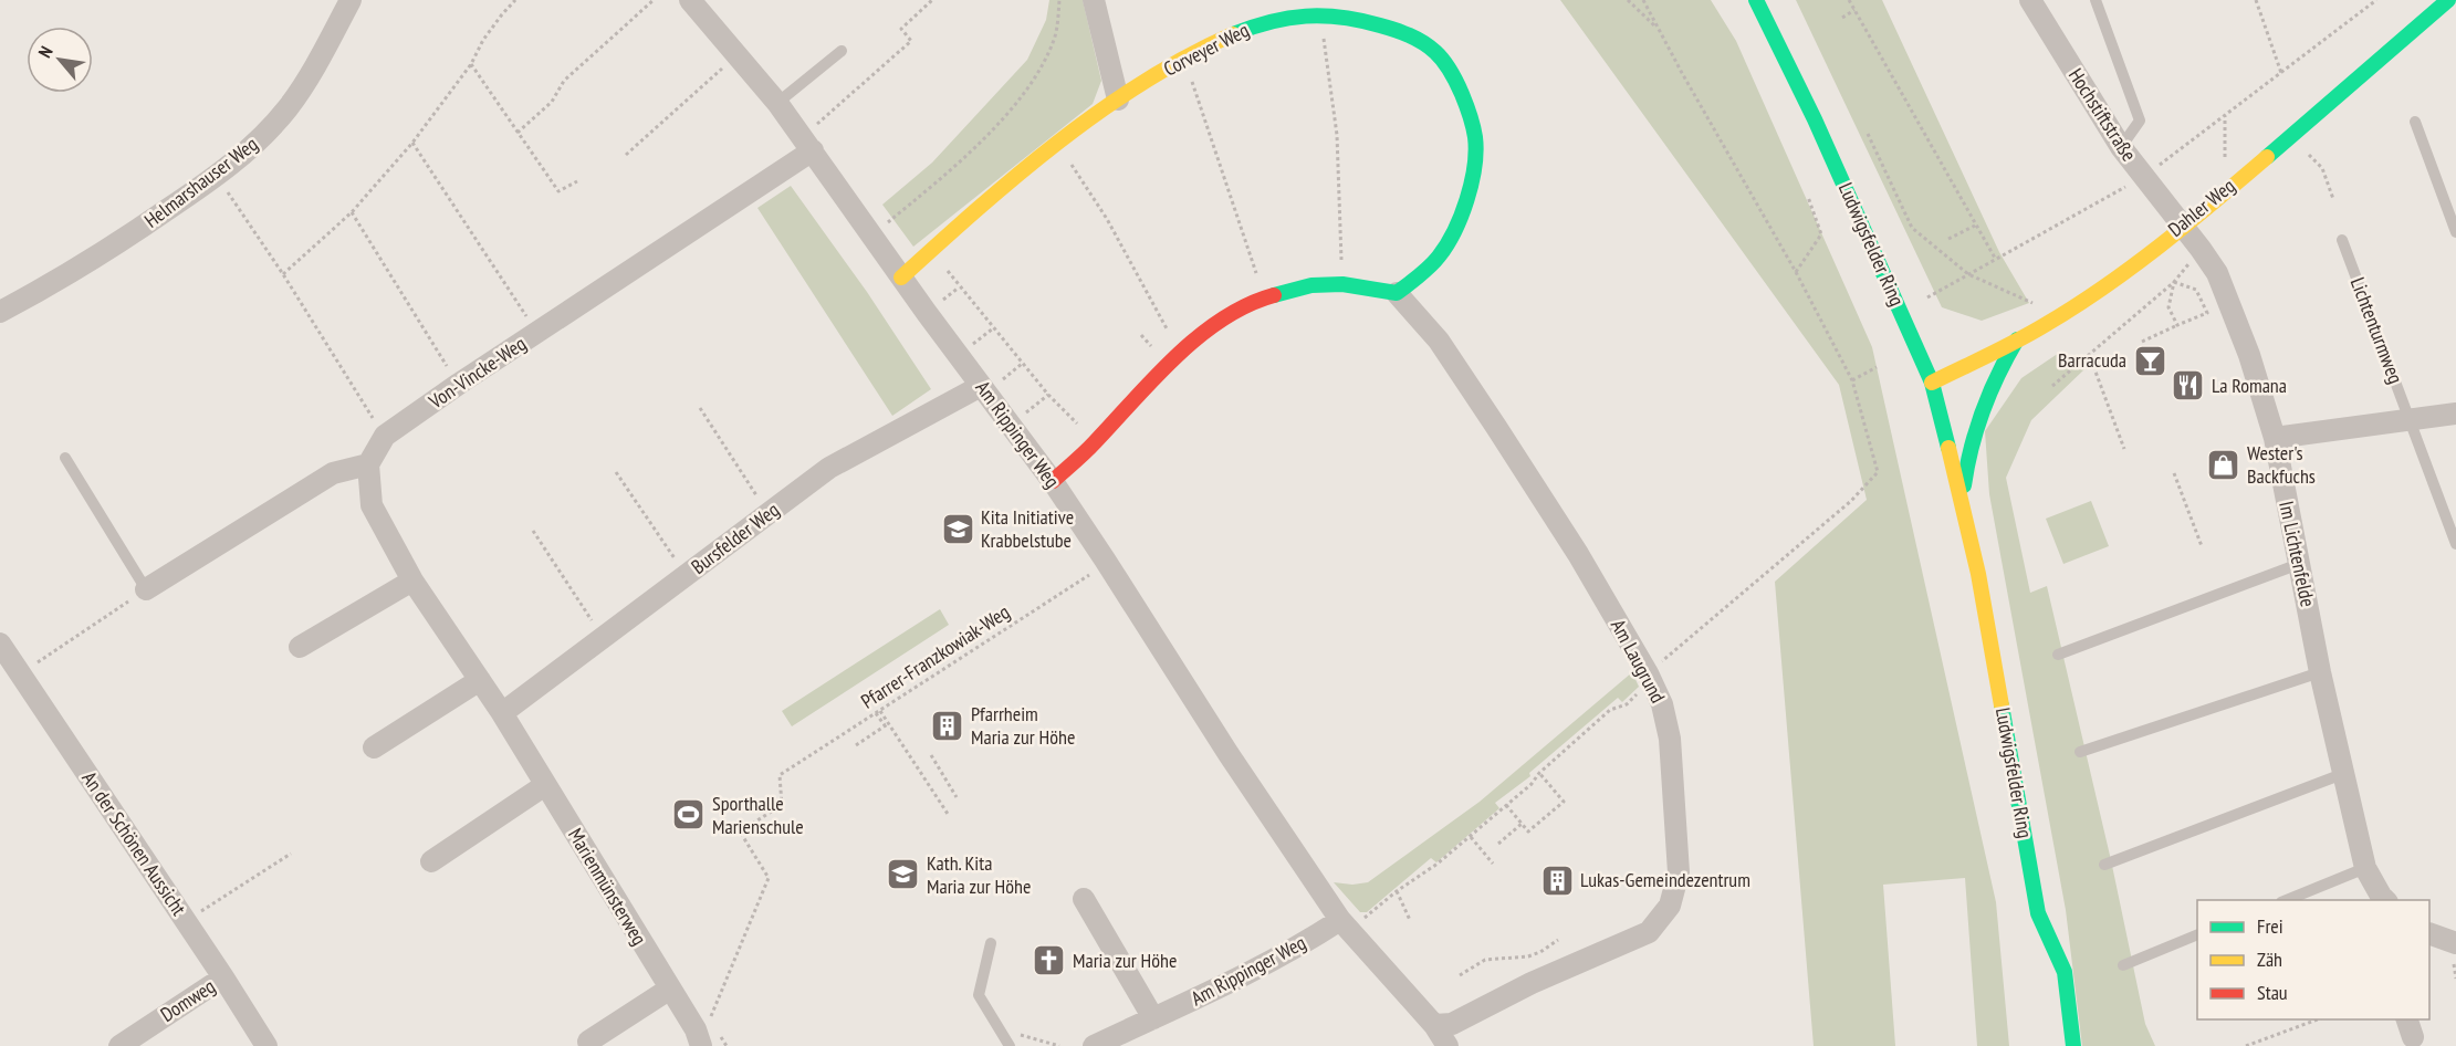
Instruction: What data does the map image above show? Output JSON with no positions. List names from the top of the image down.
{
  "streets": {
    "street": [
      "Corveyer Weg",
      "Hochstiftstraße",
      "Helmarshauser Weg",
      "Dahler Weg",
      "Ludwigsfelder Ring",
      "Von-Vincke-Weg",
      "Am Rippinger Weg",
      "Bursfelder Weg",
      "Im Lichtenfelde",
      "Am Laugrund",
      "An der Schönen Aussicht",
      "Marienmünsterweg",
      "Domweg"
    ],
    "lane": ["Lichtenturmweg"],
    "path": ["Pfarrer-Franzkowiak-Weg"]
  },
  "crossings": [
    ["Corveyer Weg", "Am Rippinger Weg"],
    ["Corveyer Weg", "Am Laugrund"],
    ["Hochstiftstraße", "Dahler Weg"],
    ["Hochstiftstraße", "Im Lichtenfelde"],
    ["Dahler Weg", "Ludwigsfelder Ring"],
    ["Dahler Weg", "Im Lichtenfelde"],
    ["Von-Vincke-Weg", "Am Rippinger Weg"],
    ["Von-Vincke-Weg", "Marienmünsterweg"],
    ["Am Rippinger Weg", "Bursfelder Weg"],
    ["Am Rippinger Weg", "Pfarrer-Franzkowiak-Weg"],
    ["Am Rippinger Weg", "Am Laugrund"],
    ["Bursfelder Weg", "Marienmünsterweg"],
    ["Pfarrer-Franzkowiak-Weg", "Marienmünsterweg"],
    ["An der Schönen Aussicht", "Domweg"]
  ],
  "places": {
    "bar": ["Barracuda"],
    "restaurant": ["La Romana"],
    "shop": ["Wester's Backfuchs"],
    "school or university": ["Kita Initiative Krabbelstube", "Kath. Kita Maria zur Höhe"],
    "building": ["Pfarrheim Maria zur Höhe", "Lukas-Gemeindezentrum"],
    "sports": ["Sporthalle Marienschule"],
    "church": ["Maria zur Höhe"]
  },
  "legend": ["Frei", "Zäh", "Stau"],
  "north": "top left"
}
